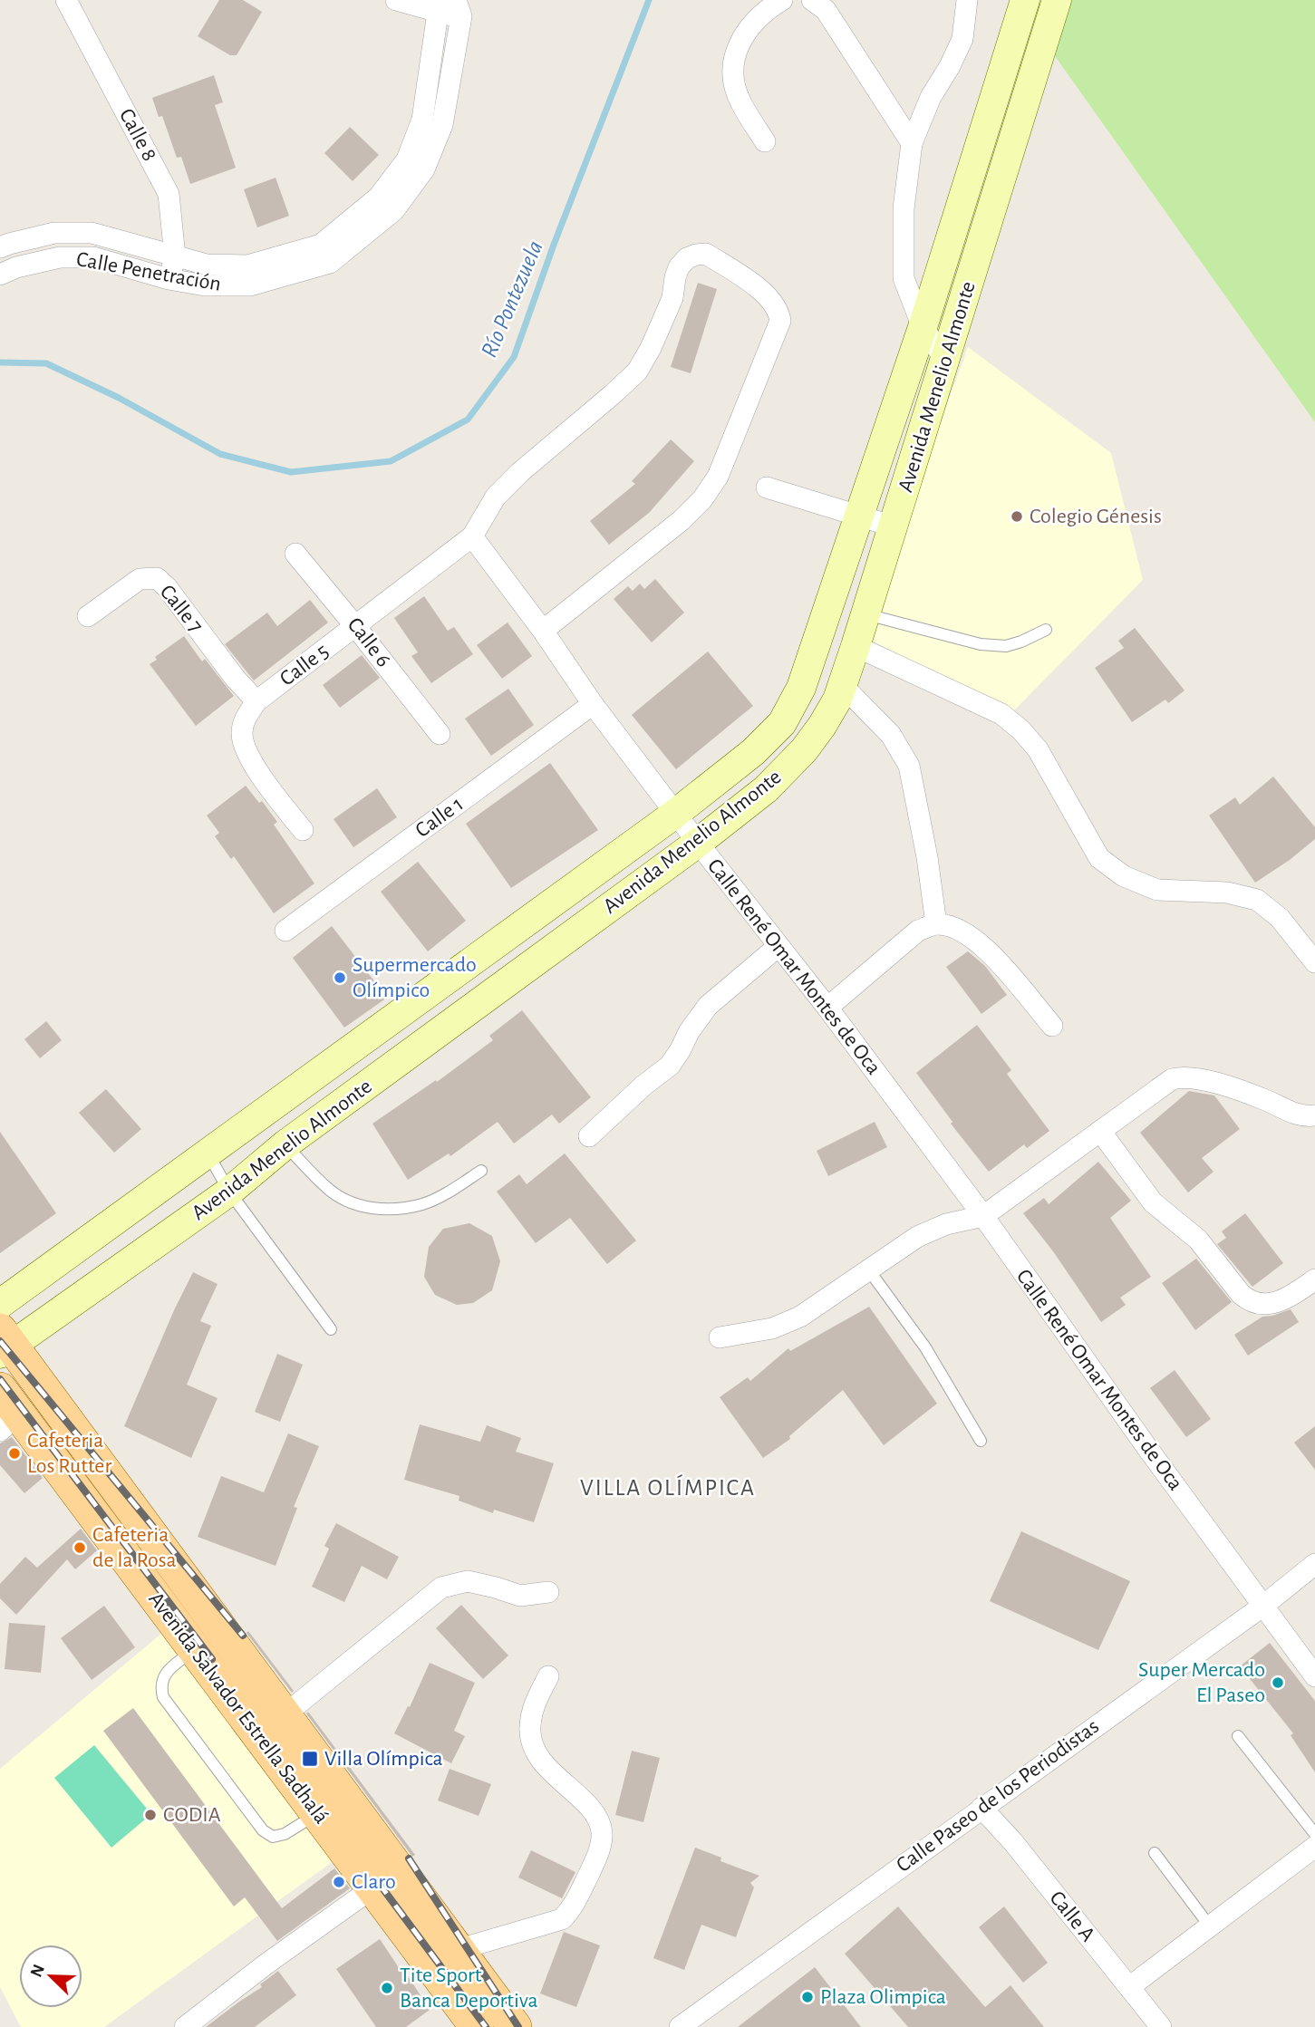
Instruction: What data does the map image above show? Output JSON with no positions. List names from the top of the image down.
{
  "streets": {
    "main road": ["Avenida Salvador Estrella Sadhalá"],
    "street": [
      "Calle 8",
      "Calle Penetración",
      "Avenida Menelio Almonte",
      "Calle 7",
      "Calle 6",
      "Calle 5",
      "Calle 1",
      "Calle René Omar Montes de Oca",
      "Calle Paseo de los Periodistas",
      "Calle A"
    ]
  },
  "crossings": [
    ["Calle 8", "Calle Penetración"],
    ["Avenida Menelio Almonte", "Calle René Omar Montes de Oca"],
    ["Avenida Menelio Almonte", "Avenida Salvador Estrella Sadhalá"],
    ["Calle 7", "Calle 5"],
    ["Calle 6", "Calle 5"],
    ["Calle 5", "Calle René Omar Montes de Oca"],
    ["Calle 1", "Calle René Omar Montes de Oca"],
    ["Calle René Omar Montes de Oca", "Calle Paseo de los Periodistas"],
    ["Calle Paseo de los Periodistas", "Calle A"]
  ],
  "districts": ["VILLA OLÍMPICA"],
  "water": ["Río Pontezuela"],
  "places": {
    "other": [
      "Colegio Génesis",
      "Supermercado Olímpico",
      "Cafeteria Los Rutter",
      "Cafeteria de la Rosa",
      "Super Mercado El Paseo",
      "CODIA",
      "Claro",
      "Tite Sport Banca Deportiva",
      "Plaza Olimpica"
    ],
    "transit": ["Villa Olímpica"]
  },
  "north": "top left"
}
